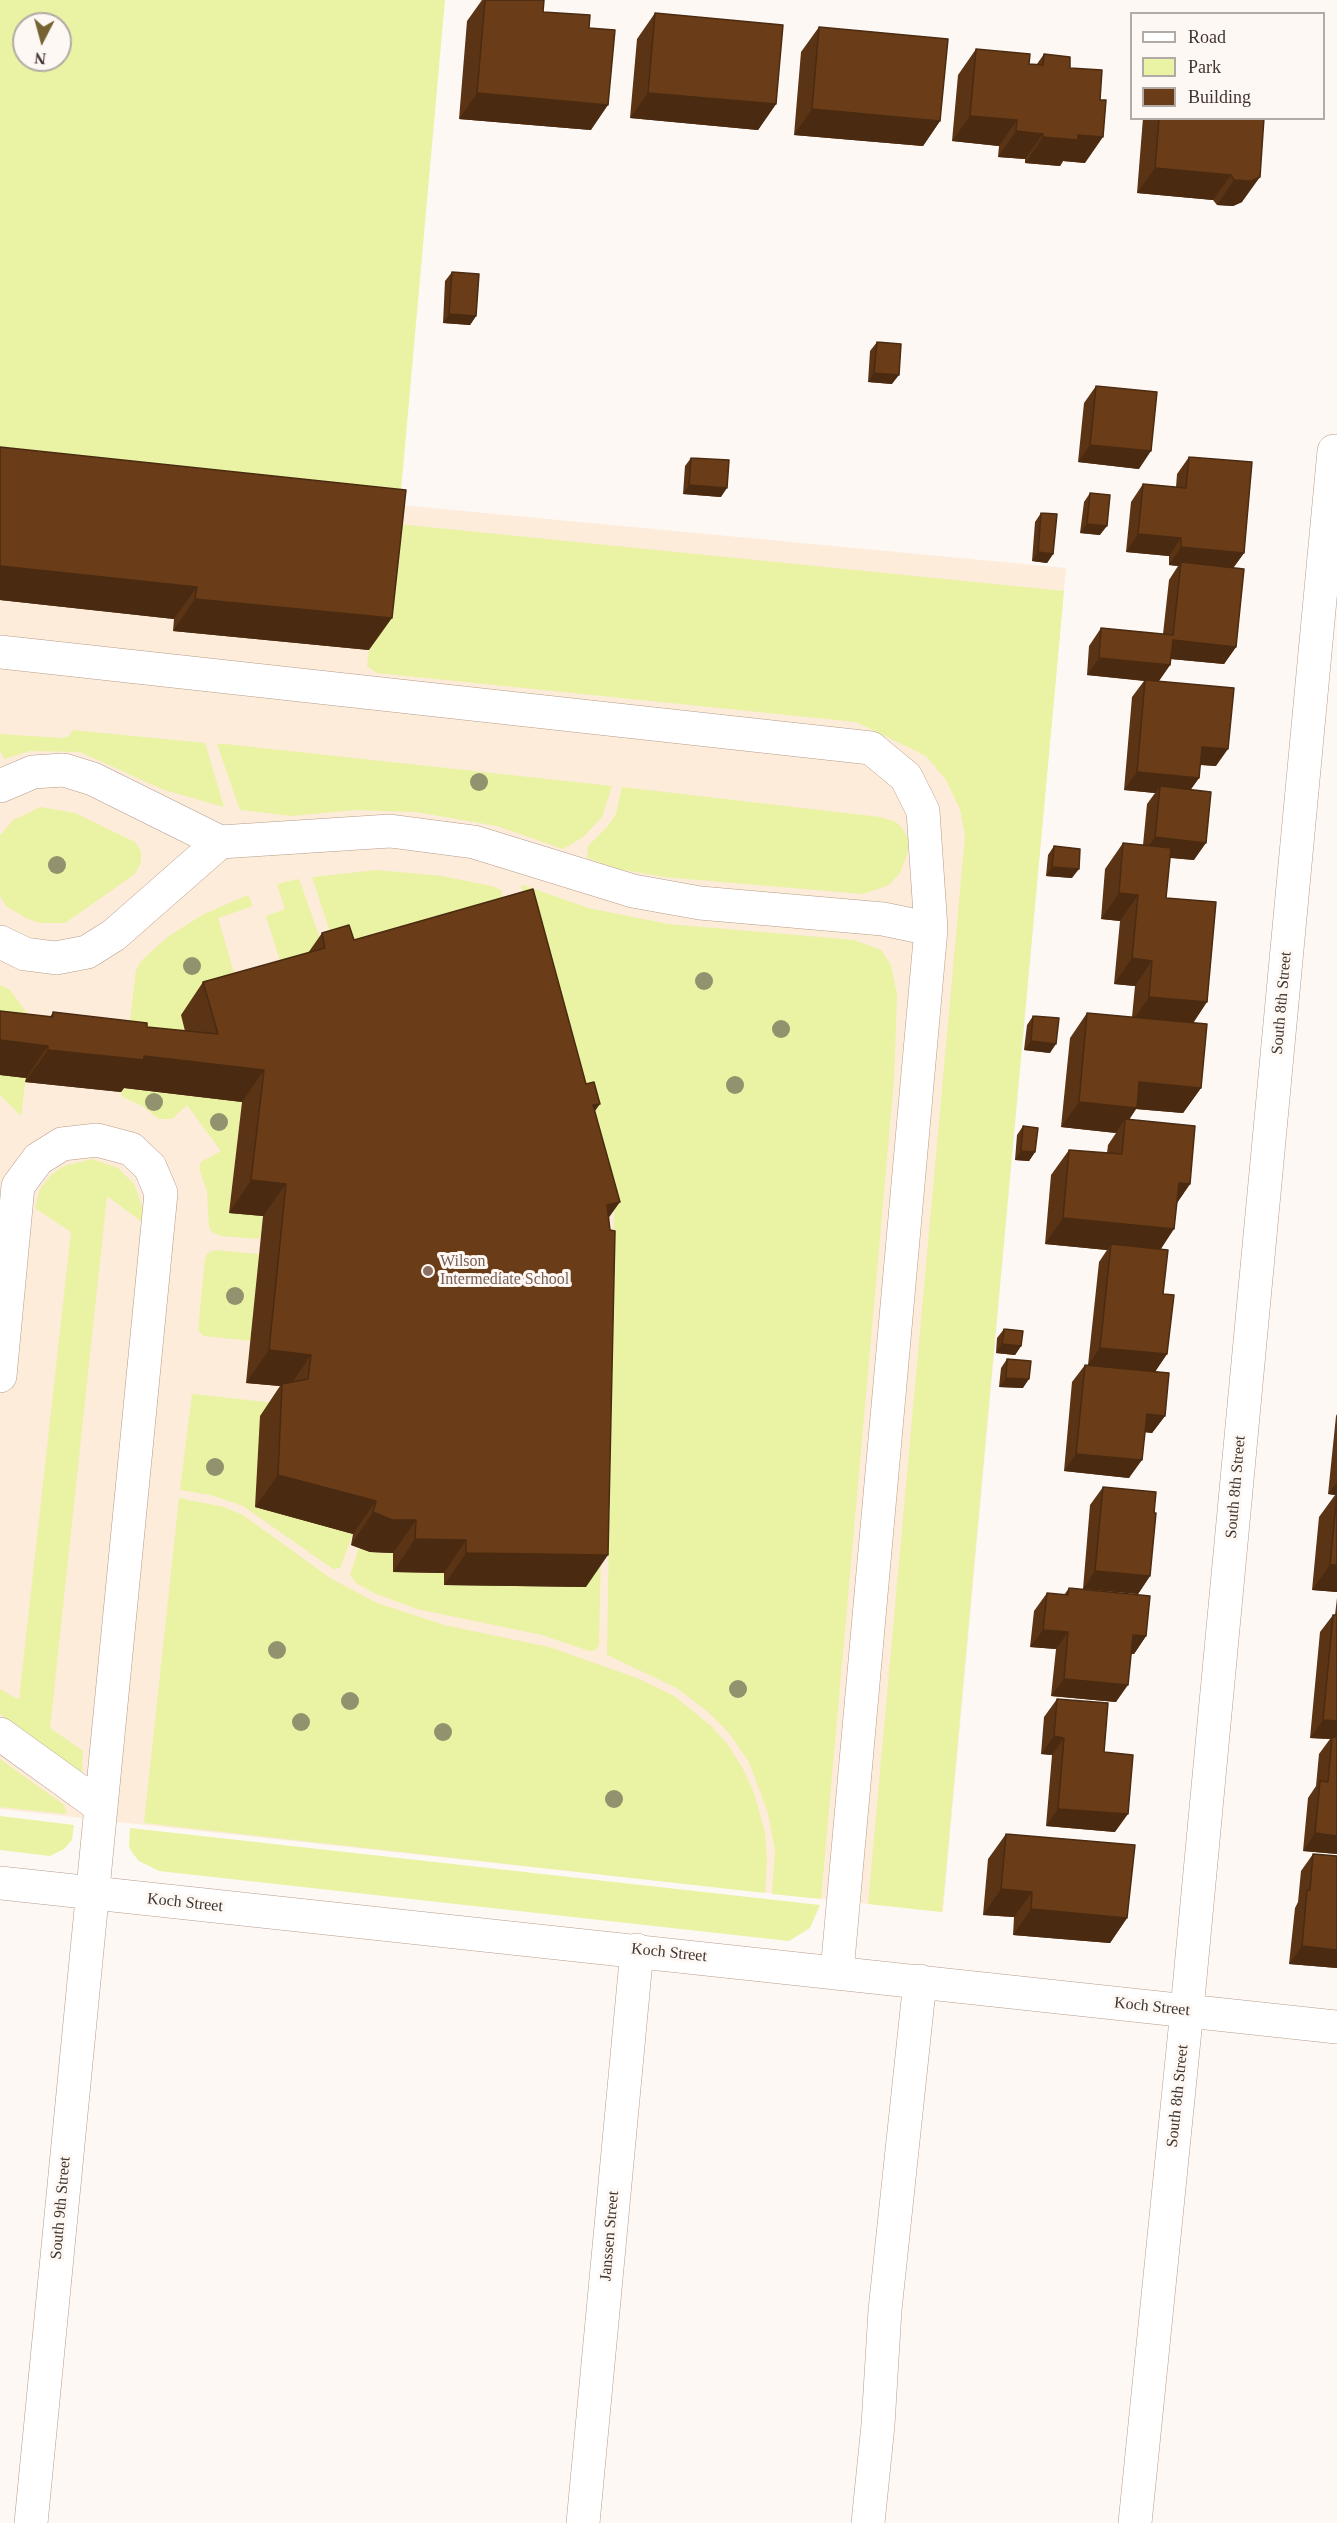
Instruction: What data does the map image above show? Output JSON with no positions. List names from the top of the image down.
{
  "streets": {
    "street": [
      "South 8th Street",
      "Koch Street",
      "South 9th Street",
      "Janssen Street"
    ]
  },
  "crossings": [
    ["South 8th Street", "Koch Street"],
    ["Koch Street", "South 9th Street"],
    ["Koch Street", "Janssen Street"]
  ],
  "places": ["Wilson Intermediate School"],
  "legend": ["Road", "Park", "Building"],
  "north": "bottom"
}
